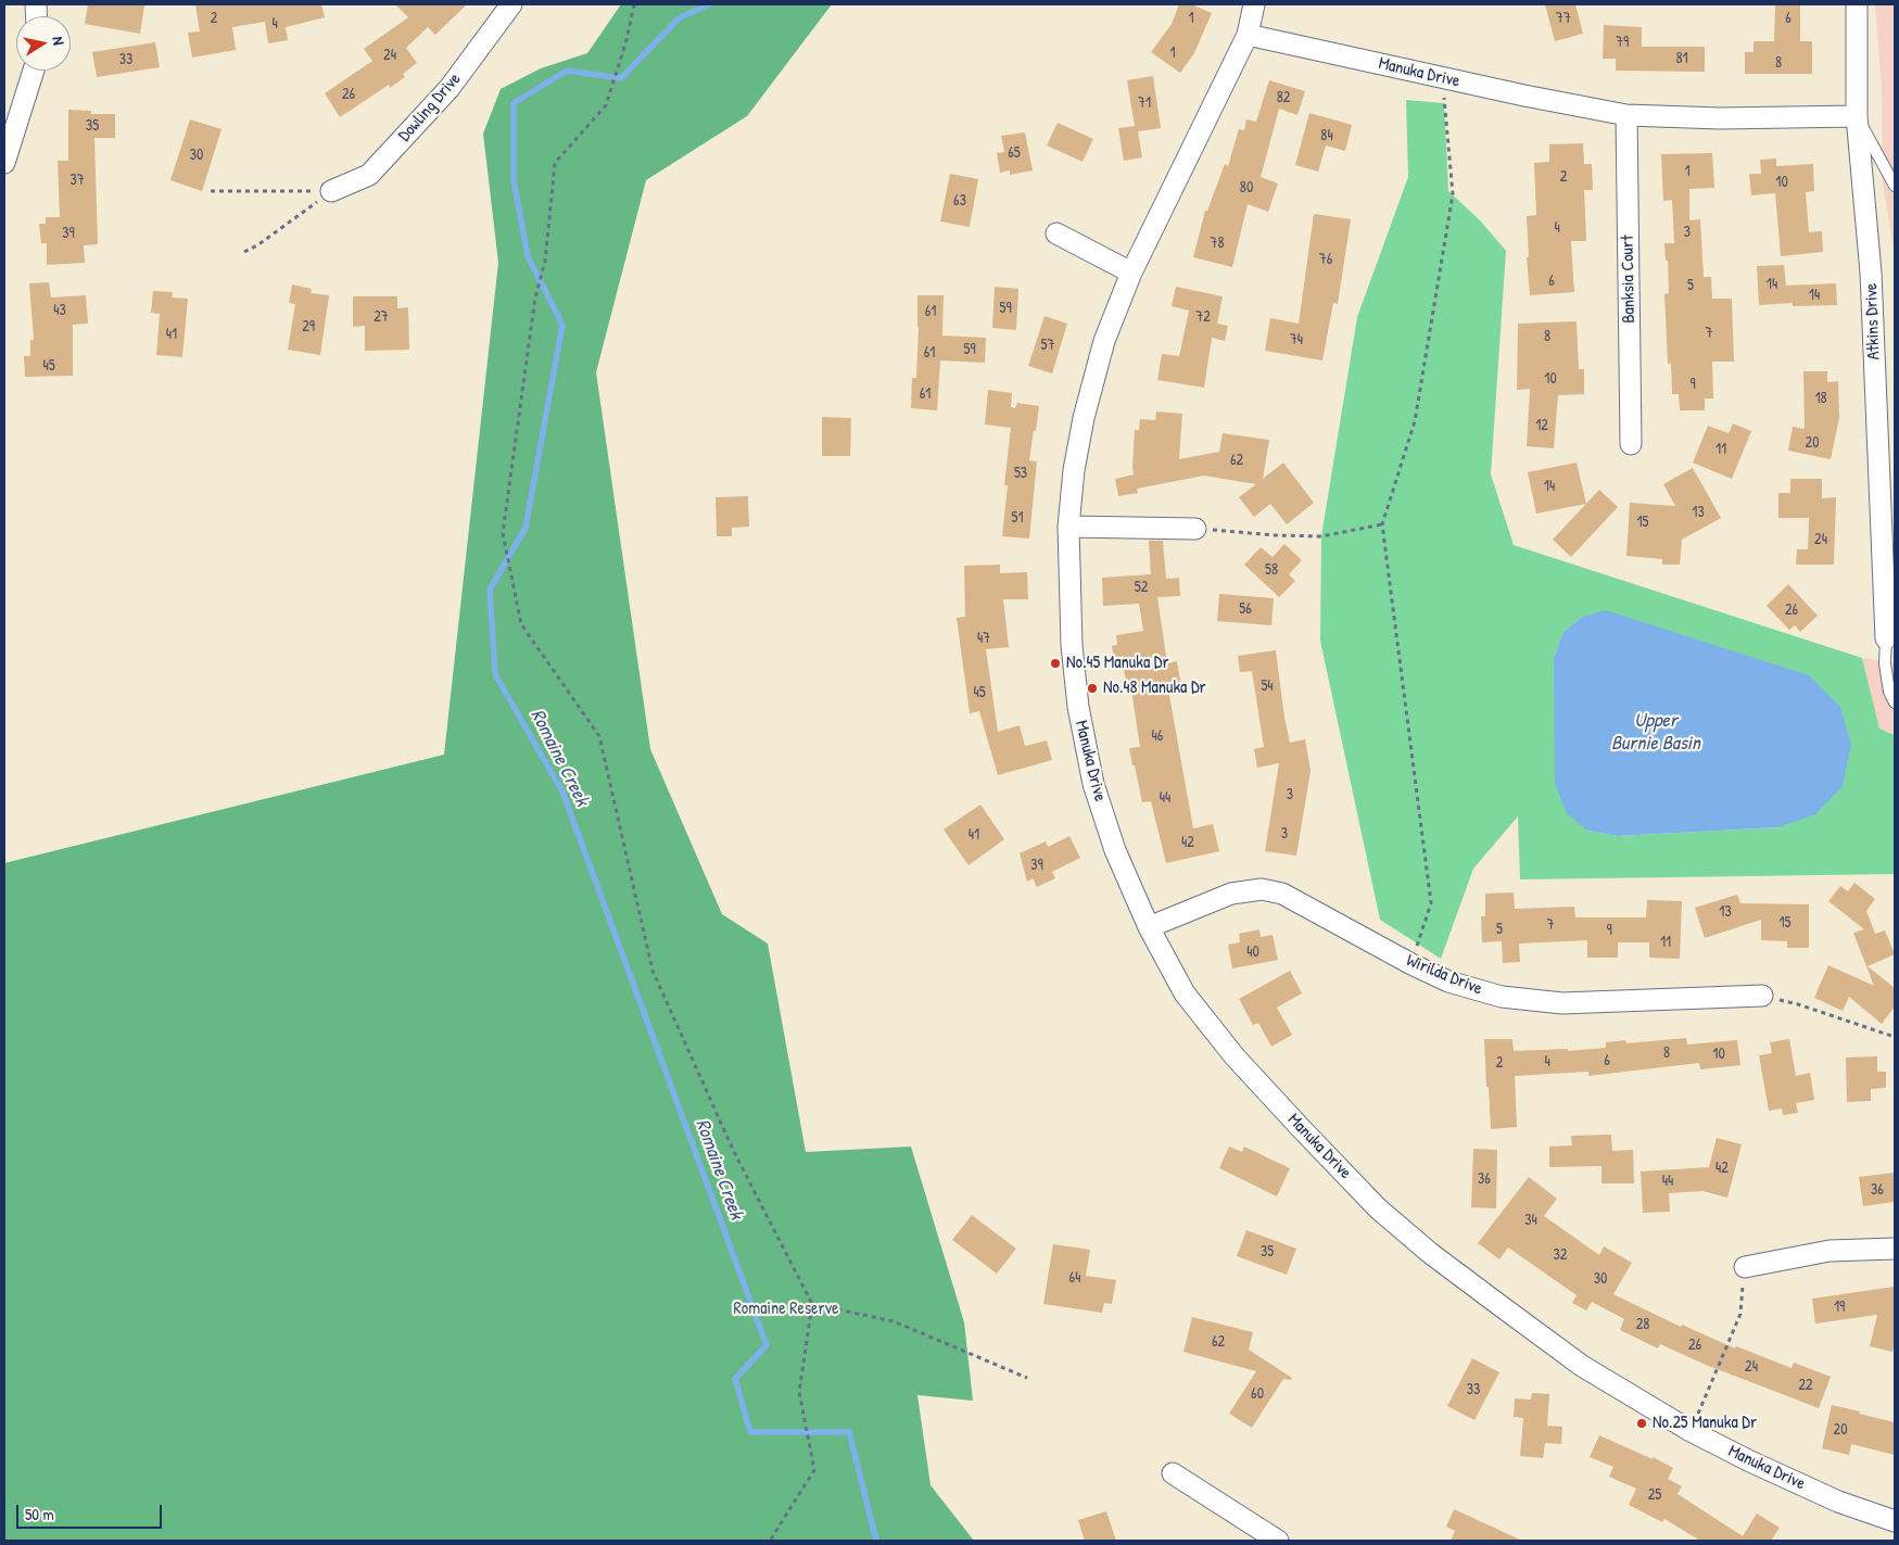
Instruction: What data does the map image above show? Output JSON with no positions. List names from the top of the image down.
{
  "streets": {
    "street": [
      "Manuka Drive",
      "Dowling Drive",
      "Banksia Court",
      "Atkins Drive",
      "Wirilda Drive"
    ]
  },
  "crossings": [
    ["Manuka Drive", "Banksia Court"],
    ["Manuka Drive", "Atkins Drive"],
    ["Manuka Drive", "Wirilda Drive"]
  ],
  "water": ["Upper Burnie Basin", "Romaine Creek"],
  "parks": ["Romaine Reserve"],
  "places": ["No.45 Manuka Dr", "No.48 Manuka Dr", "No.25 Manuka Dr"],
  "house_numbers": [
    "2",
    "1",
    "77",
    "6",
    "4",
    "79",
    "1",
    "24",
    "81",
    "33",
    "8",
    "26",
    "82",
    "71",
    "35",
    "84",
    "65",
    "30",
    "1",
    "2",
    "37",
    "10",
    "80",
    "63",
    "4",
    "3",
    "39",
    "78",
    "76",
    "6",
    "14",
    "5",
    "14",
    "59",
    "43",
    "61",
    "27",
    "72",
    "29",
    "7",
    "41",
    "8",
    "74",
    "57",
    "59",
    "61",
    "45",
    "10",
    "9",
    "61",
    "18",
    "12",
    "20",
    "11",
    "62",
    "53",
    "14",
    "13",
    "51",
    "15",
    "24",
    "58",
    "52",
    "56",
    "26",
    "47",
    "54",
    "45",
    "46",
    "3",
    "44",
    "3",
    "41",
    "42",
    "39",
    "13",
    "15",
    "7",
    "5",
    "9",
    "11",
    "40",
    "8",
    "10",
    "6",
    "4",
    "2",
    "42",
    "36",
    "44",
    "36",
    "34",
    "35",
    "32",
    "64",
    "30",
    "19",
    "28",
    "62",
    "26",
    "24",
    "22",
    "33",
    "60",
    "20",
    "25"
  ],
  "scale_bar": "50 m",
  "north": "right"
}
